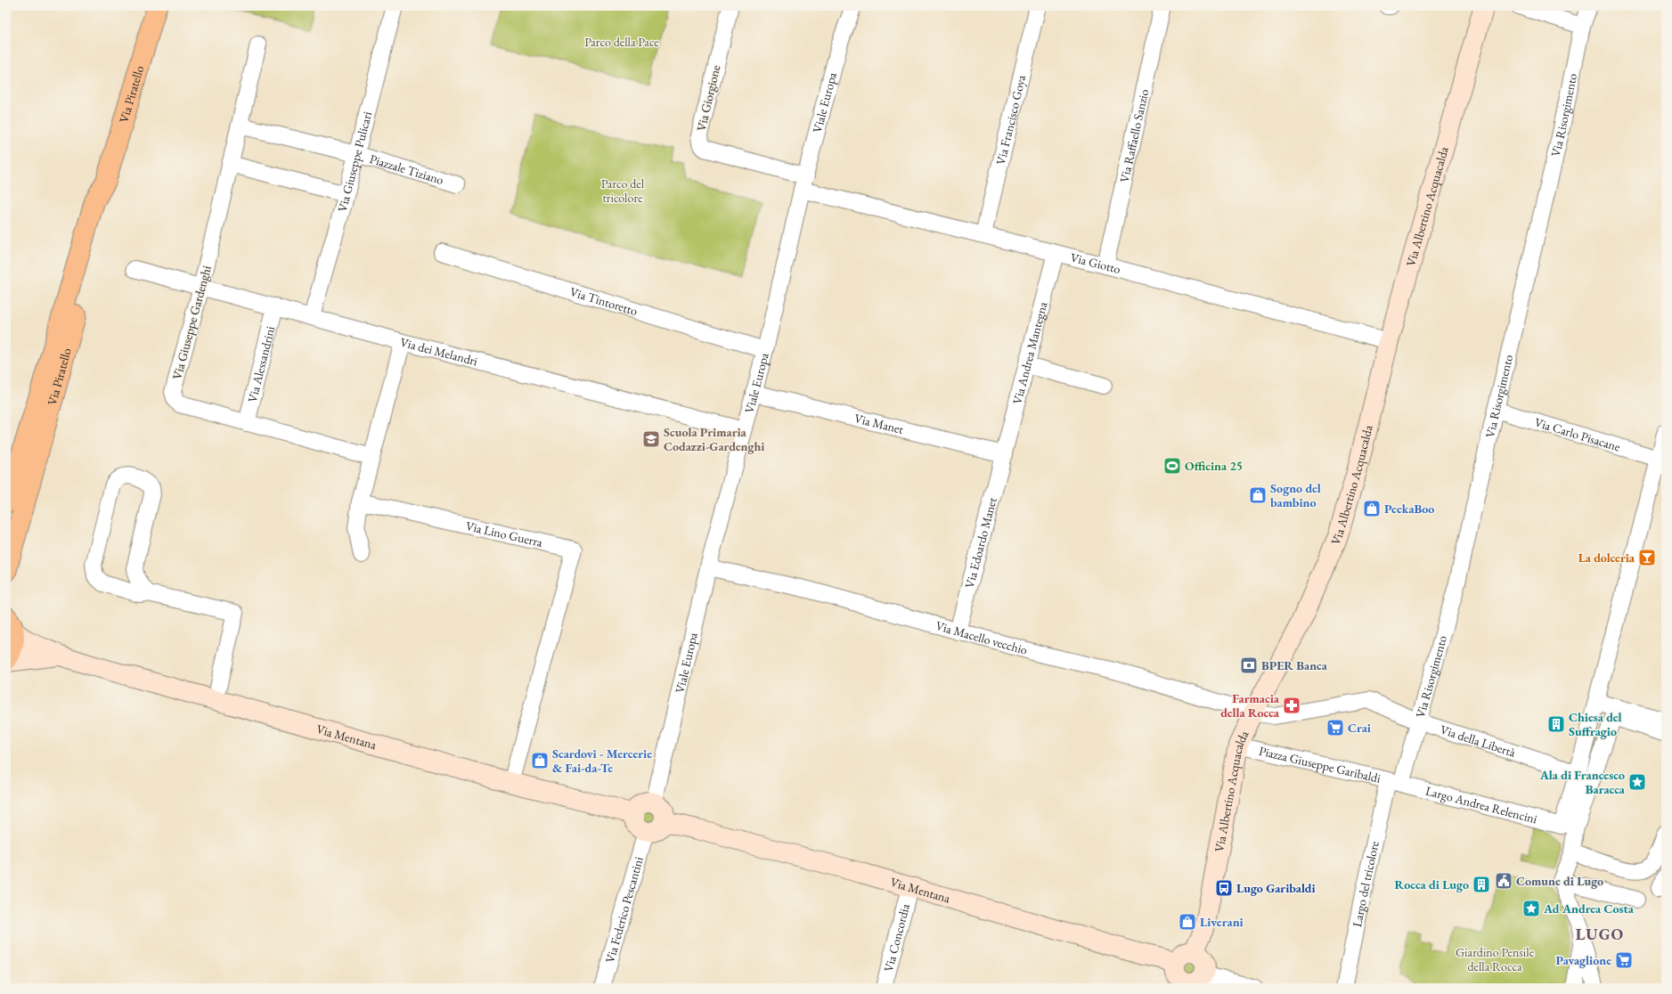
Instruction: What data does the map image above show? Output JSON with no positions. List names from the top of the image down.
{
  "streets": {
    "main road": ["Via Piratello", "Via Albertino Acquacalda", "Via Mentana"],
    "street": [
      "Via Giorgione",
      "Viale Europa",
      "Via Risorgimento",
      "Via Francisco Goya",
      "Via Raffaello Sanzio",
      "Via Giuseppe Pulicari",
      "Piazzale Tiziano",
      "Via Giotto",
      "Via Tintoretto",
      "Via Giuseppe Gardenghi",
      "Via dei Melandri",
      "Via Andrea Mantegna",
      "Via Alessandrini",
      "Via Manet",
      "Via Carlo Pisacane",
      "Via Lino Guerra",
      "Via Edoardo Manet",
      "Via Macello vecchio",
      "Via della Libertà",
      "Piazza Giuseppe Garibaldi",
      "Largo Andrea Relencini",
      "Largo del tricolore",
      "Via Federico Pescantini",
      "Via Concordia"
    ]
  },
  "crossings": [
    ["Via Giorgione", "Viale Europa"],
    ["Via Giorgione", "Via Giotto"],
    ["Viale Europa", "Via Giotto"],
    ["Viale Europa", "Via Tintoretto"],
    ["Viale Europa", "Via dei Melandri"],
    ["Viale Europa", "Via Manet"],
    ["Viale Europa", "Via Macello vecchio"],
    ["Viale Europa", "Via Mentana"],
    ["Viale Europa", "Via Federico Pescantini"],
    ["Via Risorgimento", "Via Carlo Pisacane"],
    ["Via Risorgimento", "Via della Libertà"],
    ["Via Risorgimento", "Piazza Giuseppe Garibaldi"],
    ["Via Risorgimento", "Largo Andrea Relencini"],
    ["Via Risorgimento", "Largo del tricolore"],
    ["Via Francisco Goya", "Via Giotto"],
    ["Via Raffaello Sanzio", "Via Giotto"],
    ["Via Giuseppe Pulicari", "Piazzale Tiziano"],
    ["Via Giuseppe Pulicari", "Via dei Melandri"],
    ["Piazzale Tiziano", "Via Giuseppe Gardenghi"],
    ["Via Albertino Acquacalda", "Via Giotto"],
    ["Via Albertino Acquacalda", "Via Macello vecchio"],
    ["Via Albertino Acquacalda", "Via Mentana"],
    ["Via Albertino Acquacalda", "Via della Libertà"],
    ["Via Albertino Acquacalda", "Piazza Giuseppe Garibaldi"],
    ["Via Giotto", "Via Andrea Mantegna"],
    ["Via Giuseppe Gardenghi", "Via dei Melandri"],
    ["Via Giuseppe Gardenghi", "Via Alessandrini"],
    ["Via dei Melandri", "Via Alessandrini"],
    ["Via Andrea Mantegna", "Via Manet"],
    ["Via Andrea Mantegna", "Via Edoardo Manet"],
    ["Via Manet", "Via Edoardo Manet"],
    ["Via Lino Guerra", "Via Mentana"],
    ["Via Edoardo Manet", "Via Macello vecchio"],
    ["Via Macello vecchio", "Via della Libertà"],
    ["Via Mentana", "Via Federico Pescantini"],
    ["Via Mentana", "Via Concordia"],
    ["Piazza Giuseppe Garibaldi", "Largo Andrea Relencini"],
    ["Piazza Giuseppe Garibaldi", "Largo del tricolore"],
    ["Largo Andrea Relencini", "Largo del tricolore"]
  ],
  "districts": ["LUGO"],
  "parks": ["Parco della Pace", "Parco del tricolore", "Giardino Pensile della Rocca"],
  "places": {
    "school or university": ["Scuola Primaria Codazzi-Gardenghi"],
    "sports": ["Officina 25"],
    "shop": [
      "Sogno del bambino",
      "PeekaBoo",
      "Scardovi - Mercerie & Fai-da-Te",
      "Liverani"
    ],
    "bar": ["La dolceria"],
    "bank": ["BPER Banca"],
    "pharmacy": ["Farmacia della Rocca"],
    "building": ["Chiesa del Suffragio", "Rocca di Lugo"],
    "supermarket": ["Crai", "Pavaglione"],
    "place": ["Ala di Francesco Baracca", "Ad Andrea Costa"],
    "public building": ["Comune di Lugo"],
    "bus stop": ["Lugo Garibaldi"]
  }
}
